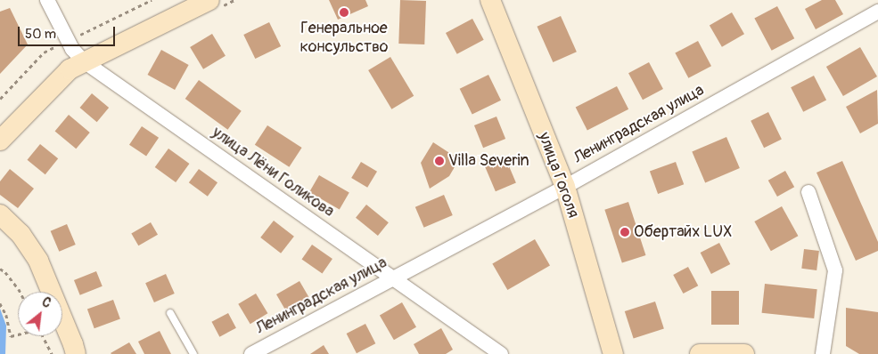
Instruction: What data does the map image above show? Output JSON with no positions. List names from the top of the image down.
{
  "streets": {
    "street": ["Ленинградская улица", "улица Лёни Голикова", "улица Гоголя"]
  },
  "crossings": [
    ["Ленинградская улица", "улица Лёни Голикова"],
    ["Ленинградская улица", "улица Гоголя"]
  ],
  "places": ["Генеральное консульство", "Villa Severin", "Обертайх LUX"],
  "scale_bar": "50 m",
  "north": "top right"
}
